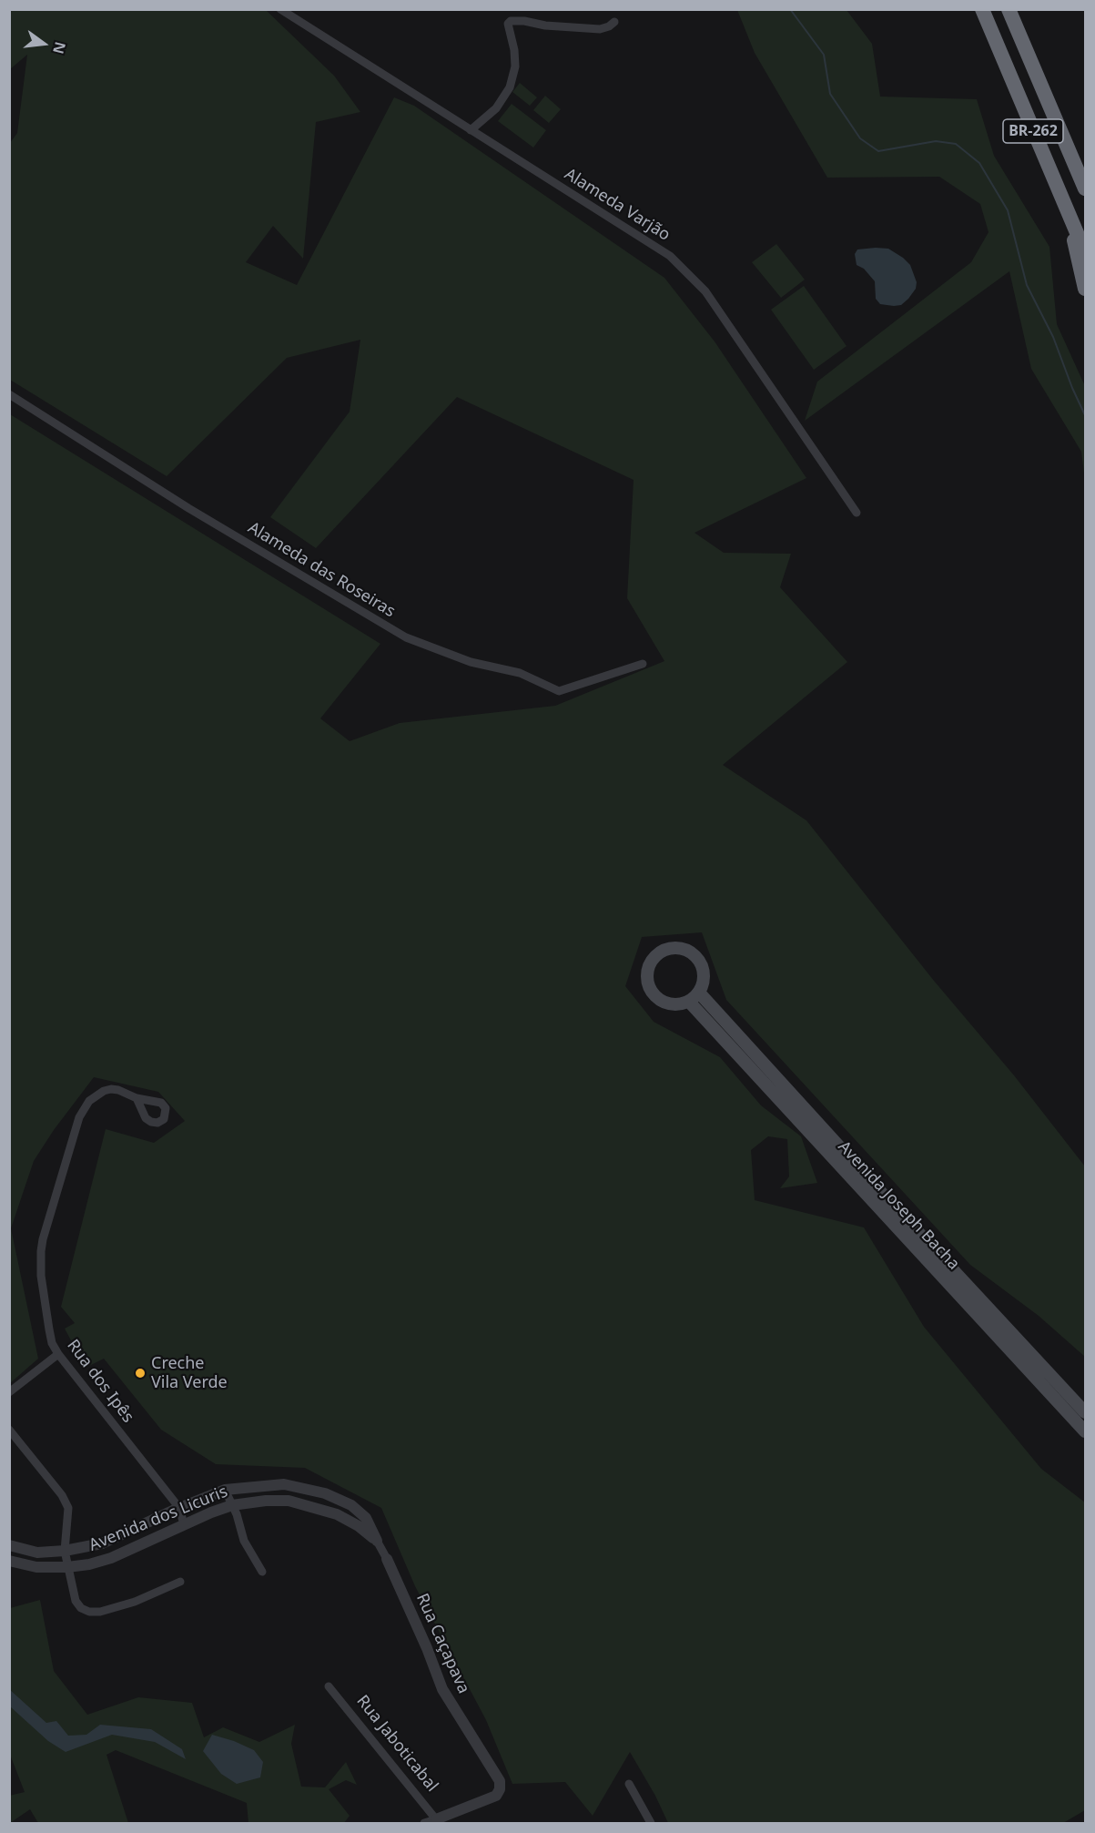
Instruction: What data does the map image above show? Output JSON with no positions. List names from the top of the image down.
{
  "streets": {
    "highway": ["BR-262"],
    "main road": ["Avenida Joseph Bacha"],
    "street": [
      "Alameda Varjão",
      "Alameda das Roseiras",
      "Rua dos Ipês",
      "Avenida dos Licuris",
      "Rua Caçapava",
      "Rua Jaboticabal"
    ]
  },
  "crossings": [
    ["Rua dos Ipês", "Avenida dos Licuris"],
    ["Avenida dos Licuris", "Rua Caçapava"],
    ["Rua Caçapava", "Rua Jaboticabal"]
  ],
  "places": ["Creche Vila Verde"],
  "north": "right"
}
